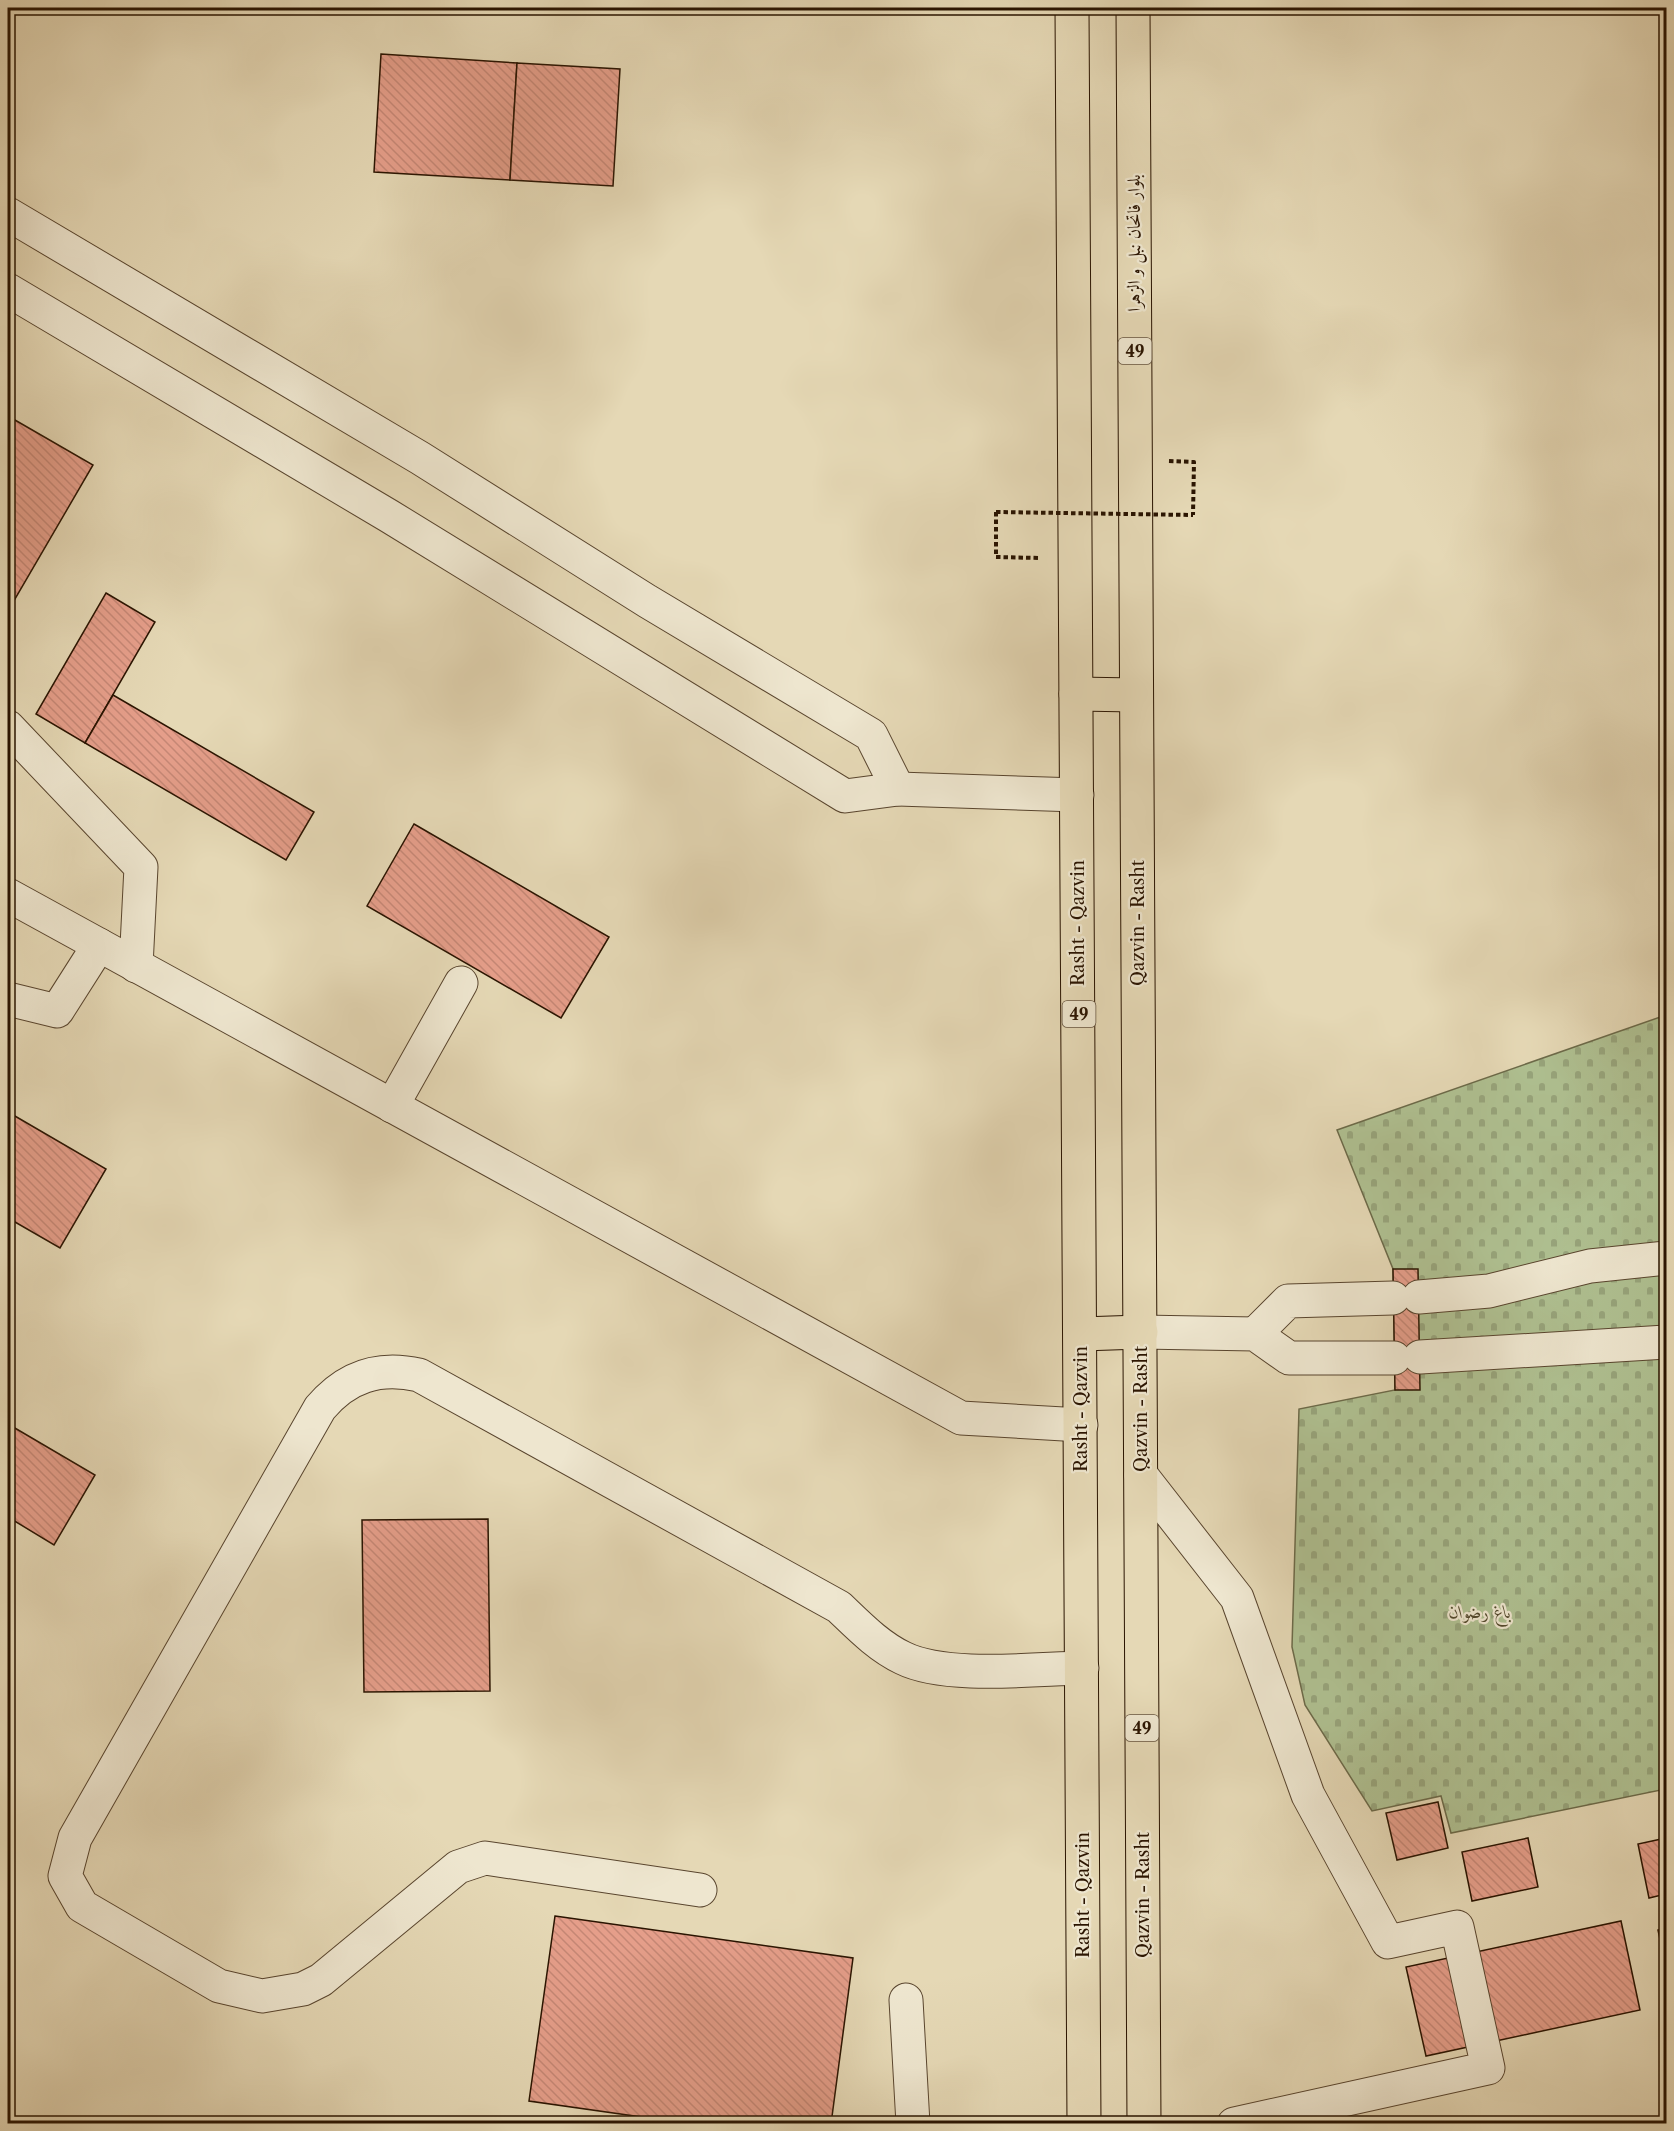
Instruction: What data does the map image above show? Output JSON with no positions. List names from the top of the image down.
{
  "streets": {
    "highway": [
      "بلوار فاتحان نبل و الزهرا",
      "49",
      "Rasht - Qazvin",
      "Qazvin - Rasht"
    ]
  },
  "crossings": [
    ["بلوار فاتحان نبل و الزهرا", "Qazvin - Rasht"],
    ["49", "Rasht - Qazvin"]
  ],
  "parks": ["باغ رضوان"]
}
